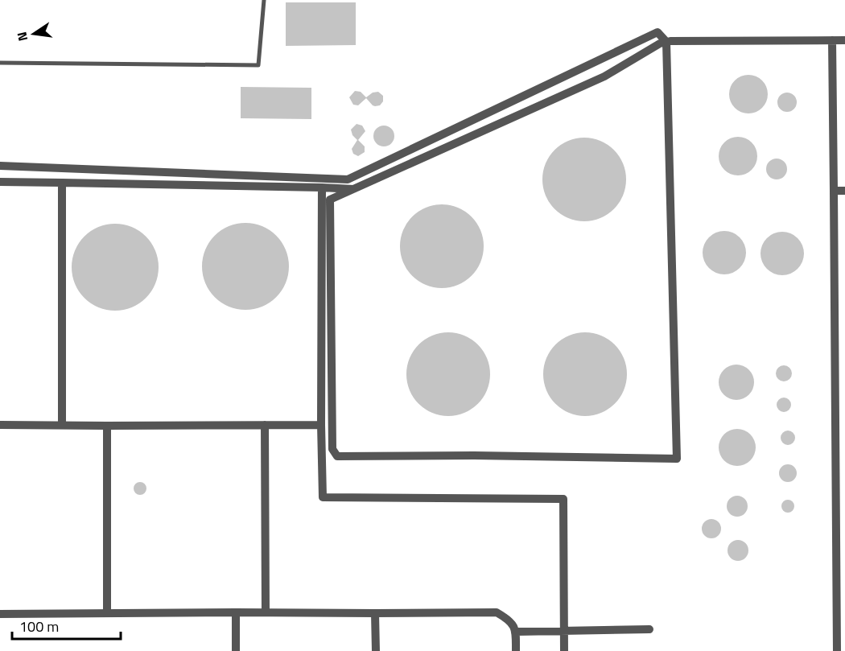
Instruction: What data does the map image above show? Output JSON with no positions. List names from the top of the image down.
{
  "scale_bar": "100 m",
  "north": "left"
}
